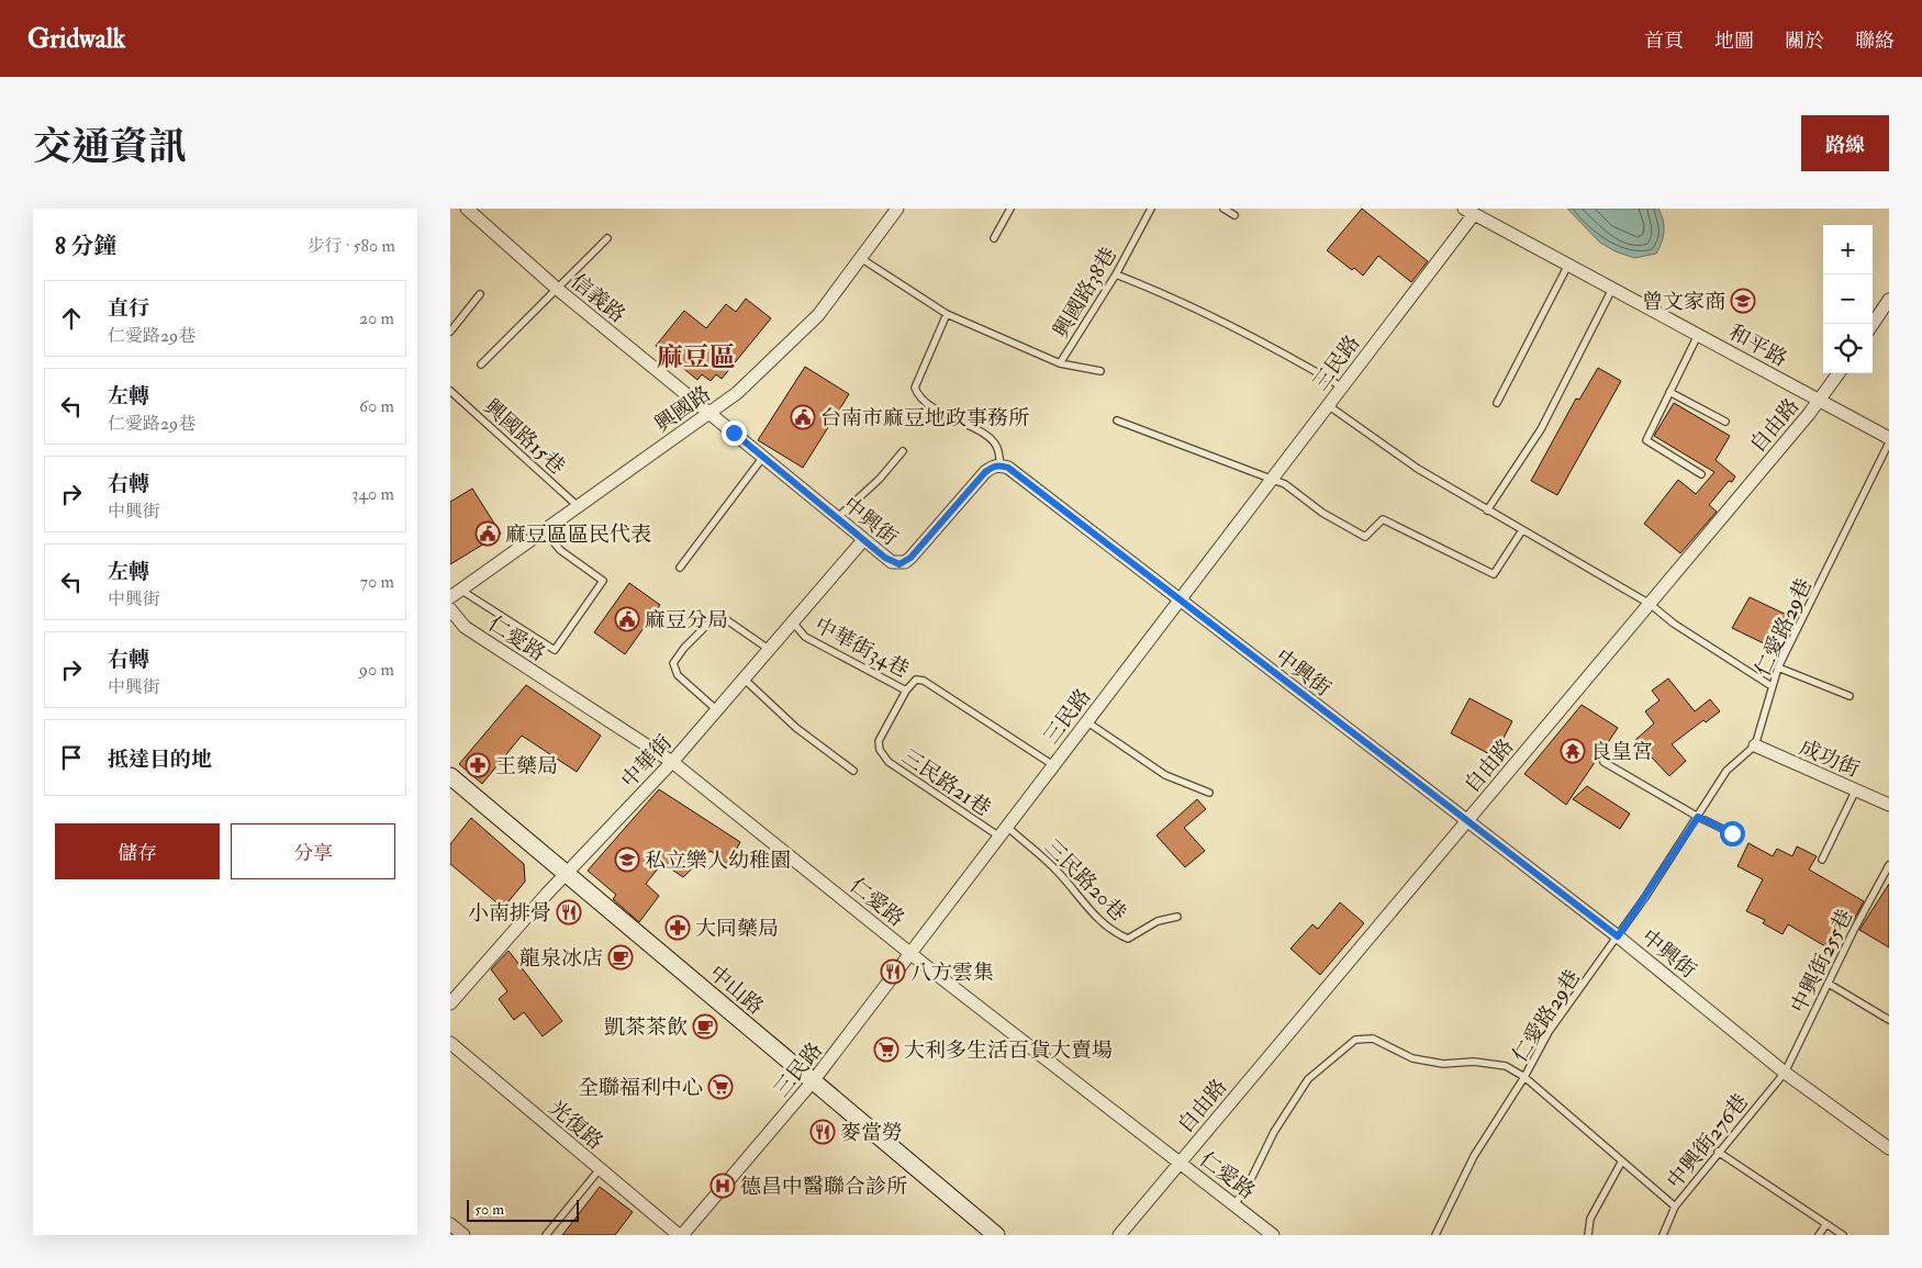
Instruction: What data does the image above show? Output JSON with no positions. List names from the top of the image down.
{
  "streets": {
    "main road": ["中山路"],
    "street": [
      "信義路",
      "和平路",
      "三民路",
      "興國路",
      "自由路",
      "中興街",
      "仁愛路",
      "成功街",
      "中華街",
      "光復路"
    ],
    "lane": [
      "興國路38巷",
      "興國路15巷",
      "仁愛路29巷",
      "中華街34巷",
      "三民路21巷",
      "三民路20巷",
      "中興街255巷",
      "中興街276巷"
    ]
  },
  "crossings": [
    ["興國路38巷", "興國路"],
    ["信義路", "興國路"],
    ["信義路", "中興街"],
    ["和平路", "三民路"],
    ["和平路", "自由路"],
    ["三民路", "中興街"],
    ["三民路", "仁愛路"],
    ["三民路", "中華街34巷"],
    ["三民路", "三民路21巷"],
    ["三民路", "三民路20巷"],
    ["三民路", "中山路"],
    ["三民路", "光復路"],
    ["興國路", "興國路15巷"],
    ["興國路", "中興街"],
    ["自由路", "中興街"],
    ["自由路", "仁愛路"],
    ["中興街", "仁愛路29巷"],
    ["中興街", "中華街"],
    ["中興街", "中興街255巷"],
    ["中興街", "中興街276巷"],
    ["仁愛路29巷", "仁愛路"],
    ["仁愛路29巷", "成功街"],
    ["仁愛路", "中華街"],
    ["中華街34巷", "中華街"],
    ["中華街34巷", "三民路21巷"],
    ["中華街", "中山路"],
    ["三民路21巷", "三民路20巷"],
    ["中興街255巷", "中興街276巷"]
  ],
  "districts": ["麻豆區"],
  "places": {
    "school or university": ["曾文家商", "私立樂人幼稚園"],
    "public building": ["台南市麻豆地政事務所", "麻豆區區民代表", "麻豆分局"],
    "temple": ["良皇宮"],
    "pharmacy": ["王藥局", "大同藥局"],
    "restaurant": ["小南排骨", "八方雲集", "麥當勞"],
    "cafe": ["龍泉冰店", "凱茶茶飲"],
    "supermarket": ["大利多生活百貨大賣場", "全聯福利中心"],
    "hospital": ["德昌中醫聯合診所"]
  },
  "scale_bar": "50 m",
  "page": {
    "header": "Gridwalk",
    "nav": [
      "首頁",
      "地圖",
      "關於",
      "聯絡"
    ],
    "title": "交通資訊",
    "buttons": [
      "路線",
      ["儲存", "分享"]
    ],
    "heading": ["8 分鐘", "步行 · 580 m"],
    "map_buttons": ["+", "−"],
    "list": [
      ["直行", "仁愛路29巷", "20 m"],
      ["左轉", "仁愛路29巷", "60 m"],
      ["右轉", "中興街", "340 m"],
      ["左轉", "中興街", "70 m"],
      ["右轉", "中興街", "90 m"],
      "抵達目的地"
    ],
    "scale": "50 m"
  }
}
